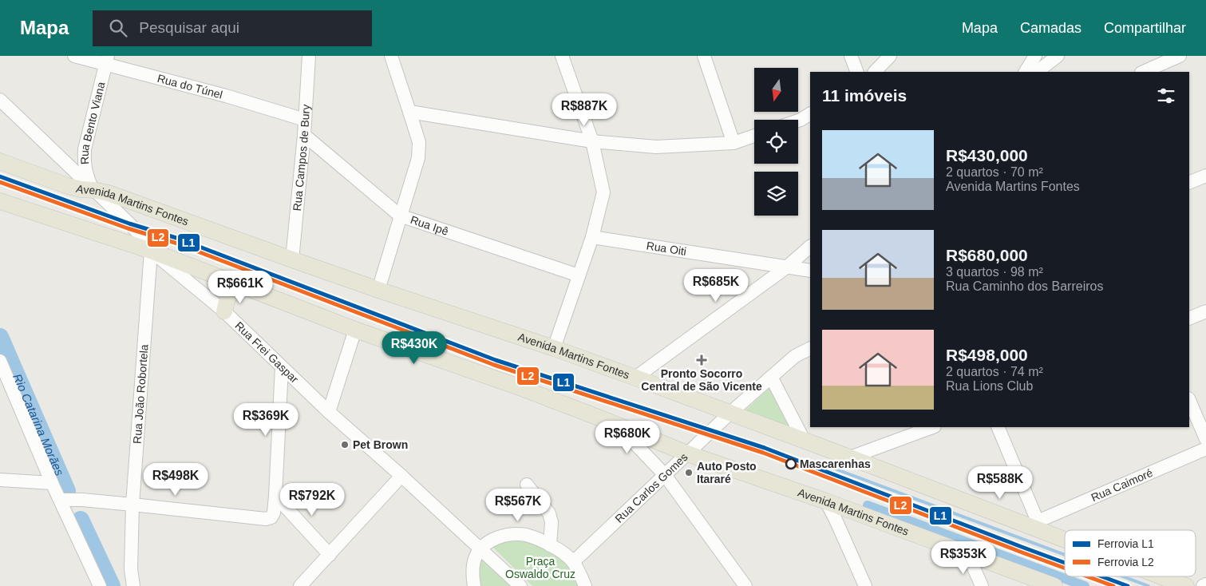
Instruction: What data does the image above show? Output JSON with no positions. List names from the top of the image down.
{
  "streets": {
    "main road": ["Avenida Martins Fontes"],
    "street": [
      "Rua do Túnel",
      "Rua Bento Viana",
      "Rua Campos de Bury",
      "Rua Ipê",
      "Rua Oiti",
      "Rua Frei Gaspar",
      "Rua João Robortela",
      "Rua Caimoré",
      "Rua Carlos Gomes"
    ]
  },
  "crossings": [
    ["Rua do Túnel", "Rua Bento Viana"],
    ["Rua do Túnel", "Rua Campos de Bury"],
    ["Rua Bento Viana", "Avenida Martins Fontes"],
    ["Rua Bento Viana", "Rua Frei Gaspar"],
    ["Rua Campos de Bury", "Avenida Martins Fontes"],
    ["Rua Campos de Bury", "Rua Ipê"],
    ["Avenida Martins Fontes", "Rua Frei Gaspar"],
    ["Avenida Martins Fontes", "Rua João Robortela"],
    ["Avenida Martins Fontes", "Rua Caimoré"],
    ["Avenida Martins Fontes", "Rua Carlos Gomes"],
    ["Rua Frei Gaspar", "Rua João Robortela"]
  ],
  "water": ["Rio Catarina Morães"],
  "parks": ["Praça Oswaldo Cruz"],
  "places": {
    "health": ["Pronto Socorro Central de São Vicente"],
    "other": ["Pet Brown", "Mascarenhas", "Auto Posto Itararé"]
  },
  "lines": ["rail line L1", "rail line L2"],
  "legend": ["Ferrovia L1", "Ferrovia L2"],
  "north": "bottom",
  "page": {
    "header": "Mapa",
    "search": "Pesquisar aqui",
    "nav": ["Mapa", "Camadas", "Compartilhar"],
    "heading": "11 imóveis",
    "price": [
      "R$887K",
      "R$685K",
      "R$661K",
      "R$430K",
      "R$369K",
      "R$680K",
      "R$498K",
      "R$588K",
      "R$792K",
      "R$567K",
      "R$353K"
    ],
    "list": [
      {
        "name": "R$430,000",
        "note": "2 quartos · 70 m² · Avenida Martins Fontes"
      },
      {
        "name": "R$680,000",
        "note": "3 quartos · 98 m² · Rua Caminho dos Barreiros"
      },
      {
        "name": "R$498,000",
        "note": "2 quartos · 74 m² · Rua Lions Club"
      }
    ]
  }
}
